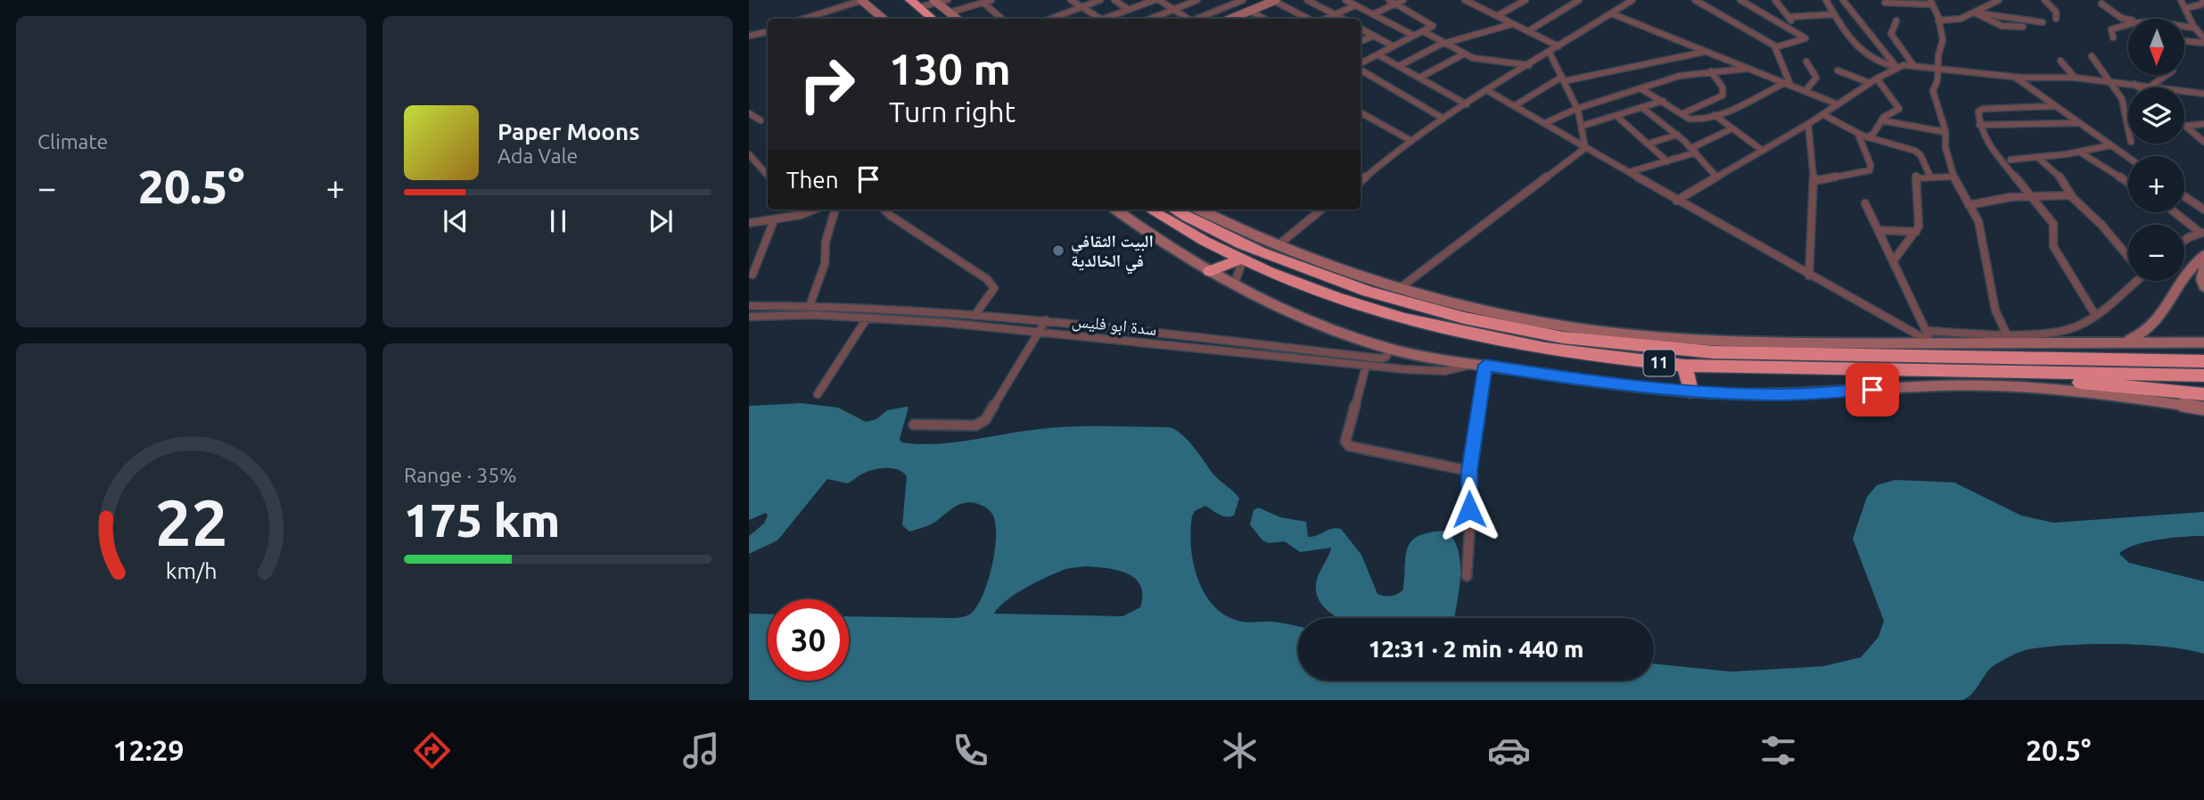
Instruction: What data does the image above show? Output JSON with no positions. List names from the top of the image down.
{
  "streets": {
    "highway": ["11"],
    "street": ["سدة ابو فليس"]
  },
  "places": ["البيت الثقافي في الخالدية"],
  "north": "bottom",
  "page": {
    "tile": [
      "Climate",
      ["Range · 35%", "175 km"]
    ],
    "map_buttons": ["+", "−"],
    "turn": ["130 m", "Turn right"],
    "song": ["Paper Moons", "Ada Vale"],
    "then": "Then",
    "heat": ["−", "20.5°", "+"],
    "limit": "30",
    "trip": "12:31 · 2 min · 440 m",
    "tabs": ["12:29", "20.5°"],
    "gauge": ["22", "km/h"]
  }
}
